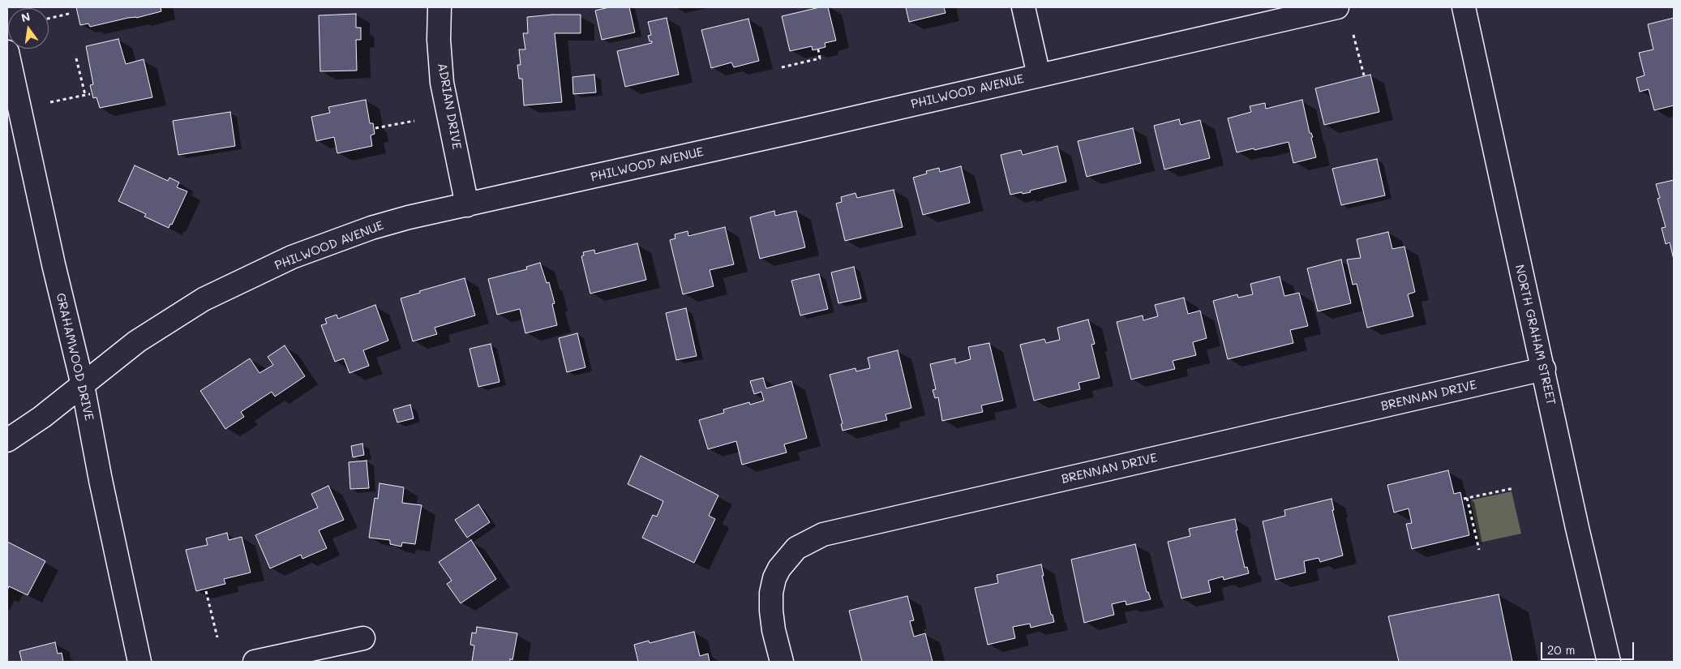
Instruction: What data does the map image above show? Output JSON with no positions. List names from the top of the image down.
{
  "streets": {
    "street": [
      "PHILWOOD AVENUE",
      "ADRIAN DRIVE",
      "NORTH GRAHAM STREET",
      "GRAHAMWOOD DRIVE",
      "BRENNAN DRIVE"
    ]
  },
  "crossings": [
    ["PHILWOOD AVENUE", "ADRIAN DRIVE"],
    ["PHILWOOD AVENUE", "GRAHAMWOOD DRIVE"],
    ["NORTH GRAHAM STREET", "BRENNAN DRIVE"]
  ],
  "scale_bar": "20 m",
  "north": "top"
}
